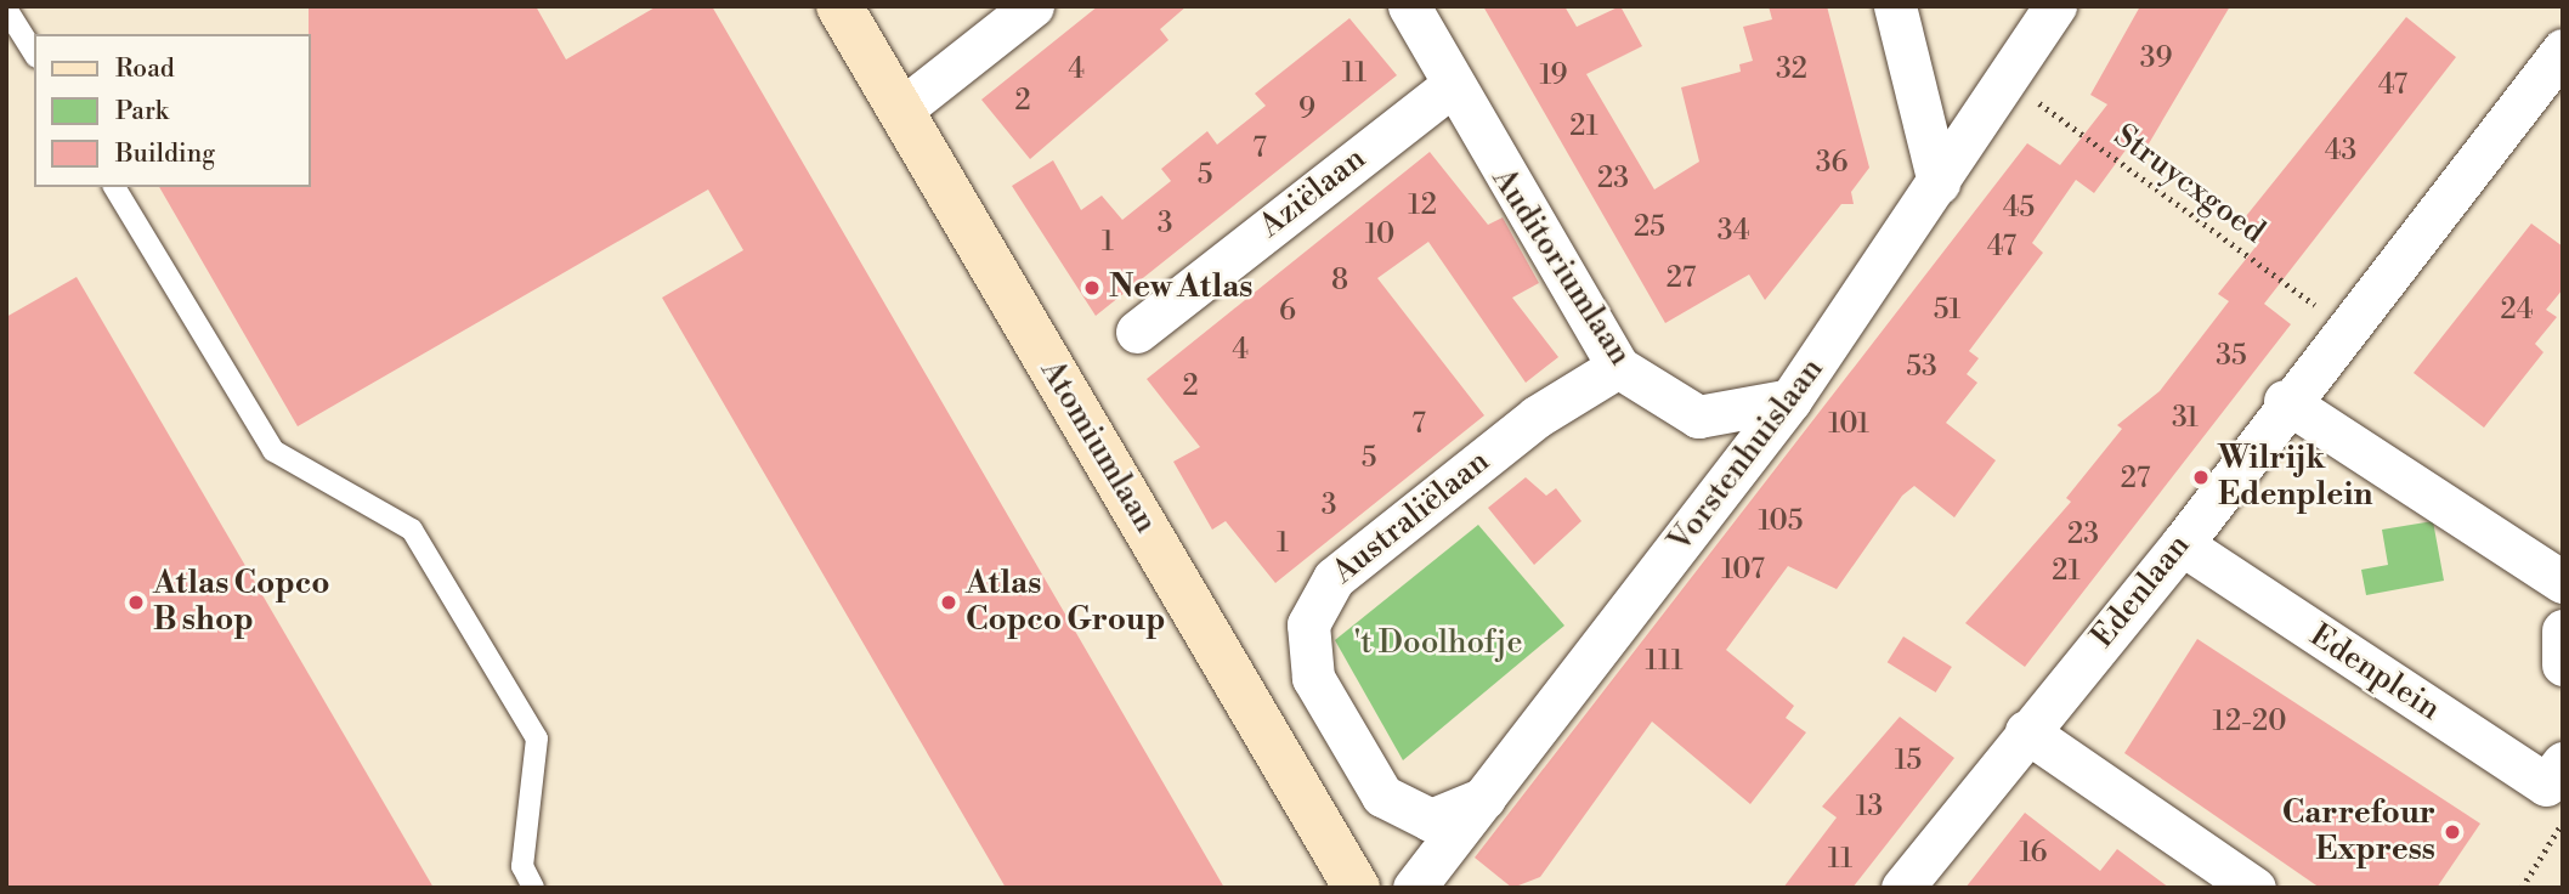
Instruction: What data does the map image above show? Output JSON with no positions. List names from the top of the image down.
{
  "streets": {
    "street": [
      "Aziëlaan",
      "Auditoriumlaan",
      "Atomiumlaan",
      "Vorstenhuislaan",
      "Australiëlaan",
      "Edenlaan",
      "Edenplein"
    ],
    "path": ["Struycxgoed"]
  },
  "crossings": [
    ["Struycxgoed", "Vorstenhuislaan"],
    ["Struycxgoed", "Edenlaan"],
    ["Aziëlaan", "Auditoriumlaan"],
    ["Auditoriumlaan", "Vorstenhuislaan"],
    ["Auditoriumlaan", "Australiëlaan"],
    ["Vorstenhuislaan", "Australiëlaan"],
    ["Edenlaan", "Edenplein"]
  ],
  "parks": ["'t Doolhofje"],
  "places": [
    "New Atlas",
    "Wilrijk Edenplein",
    "Atlas Copco B shop",
    "Atlas Copco Group",
    "Carrefour Express"
  ],
  "house_numbers": [
    "39",
    "4",
    "32",
    "11",
    "19",
    "47",
    "2",
    "9",
    "21",
    "7",
    "43",
    "36",
    "5",
    "23",
    "12",
    "45",
    "3",
    "25",
    "34",
    "10",
    "1",
    "47",
    "27",
    "8",
    "51",
    "24",
    "6",
    "4",
    "35",
    "53",
    "2",
    "31",
    "7",
    "101",
    "5",
    "27",
    "3",
    "105",
    "23",
    "1",
    "107",
    "21",
    "111",
    "12-20",
    "15",
    "13",
    "16",
    "11"
  ],
  "legend": ["Road", "Park", "Building"]
}
